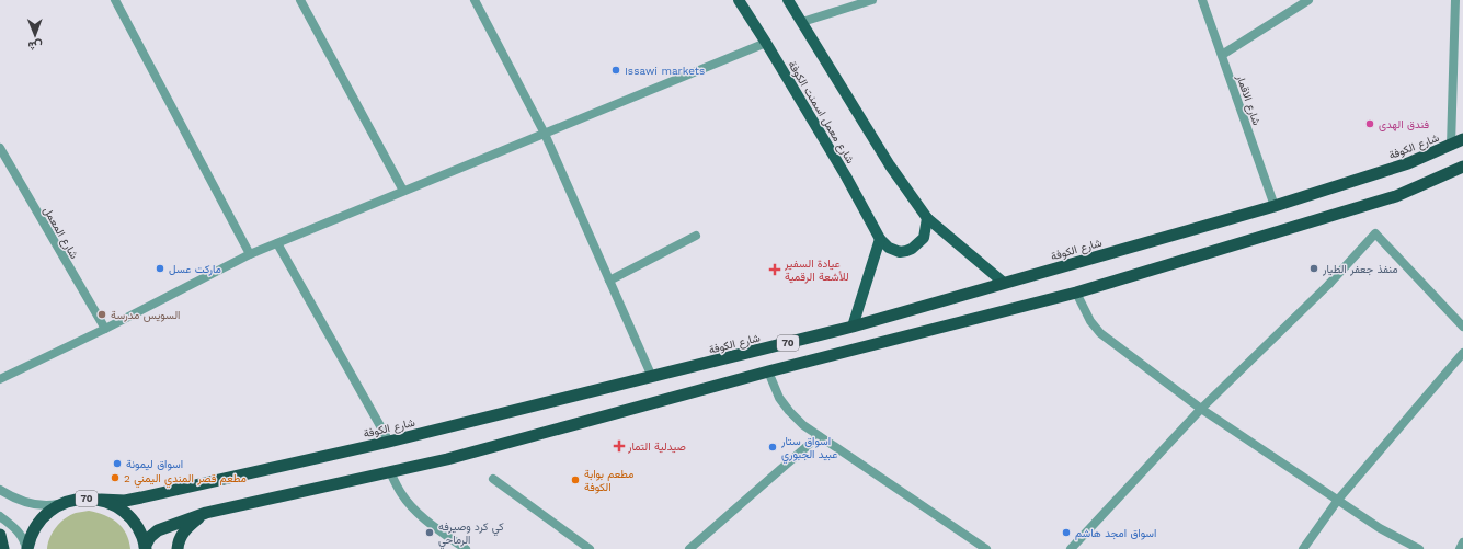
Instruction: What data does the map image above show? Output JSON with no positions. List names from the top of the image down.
{
  "streets": {
    "highway": ["شارع الكوفة", "70"],
    "main road": ["شارع معمل اسمنت الكوفة"],
    "street": ["شارع الاقمار", "شارع المعمل"]
  },
  "crossings": [
    ["شارع الاقمار", "شارع الكوفة"],
    ["شارع الكوفة", "70"]
  ],
  "places": {
    "other": [
      "Issawi markets",
      "فندق الهدى",
      "ماركت عسل",
      "منفذ جعفر الطيار",
      "السويس مدرسة",
      "اسواق ستار عبيد الجبوري",
      "اسواق ليمونة",
      "مطعم قصر المندي اليمني 2",
      "مطعم بوابة الكوفة",
      "كي كرد وصيرفه الرماحي",
      "اسواق امجد هاشم"
    ],
    "health": ["عيادة السفير للأشعة الرقمية", "صيدلية التمار"]
  },
  "north": "bottom"
}
